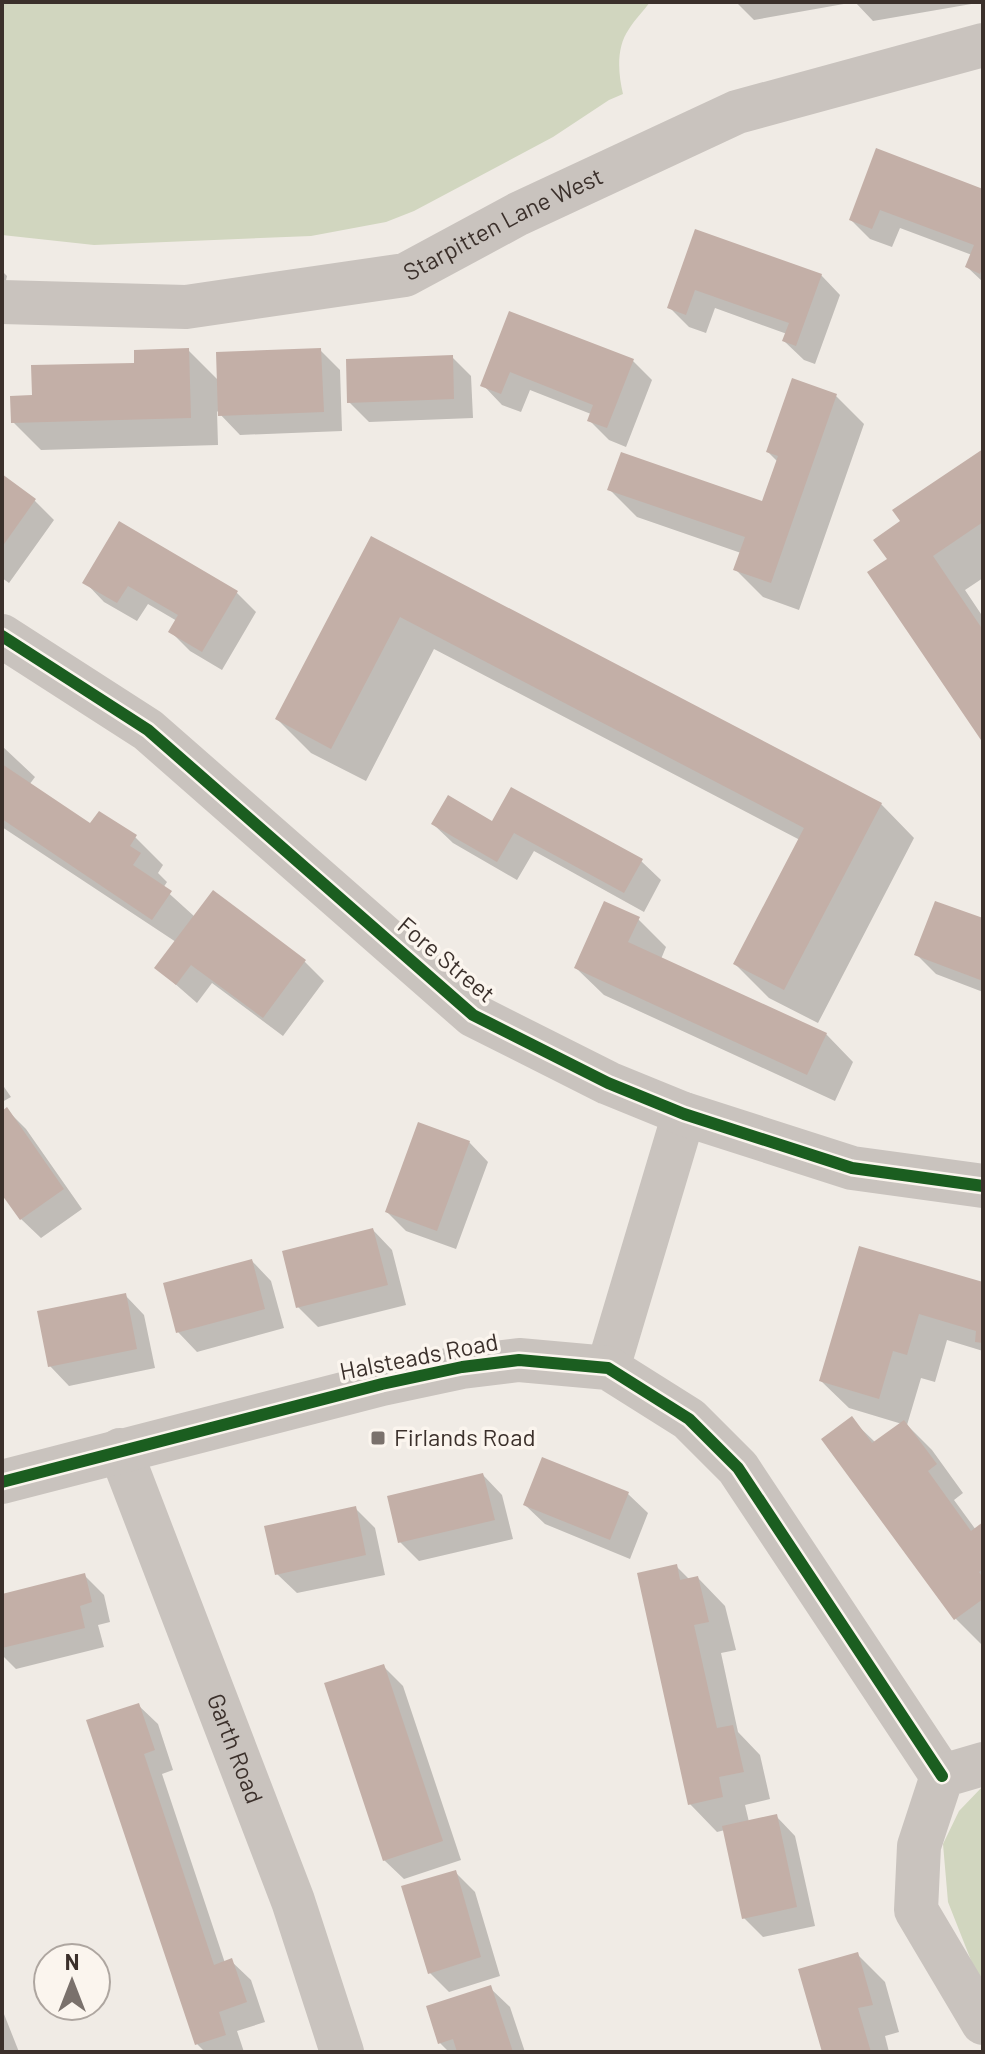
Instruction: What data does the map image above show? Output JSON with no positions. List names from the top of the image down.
{
  "streets": {
    "street": [
      "Starpitten Lane West",
      "Fore Street",
      "Halsteads Road",
      "Garth Road"
    ]
  },
  "crossings": [
    ["Halsteads Road", "Garth Road"]
  ],
  "places": {
    "transit": ["Firlands Road"]
  },
  "north": "top"
}
